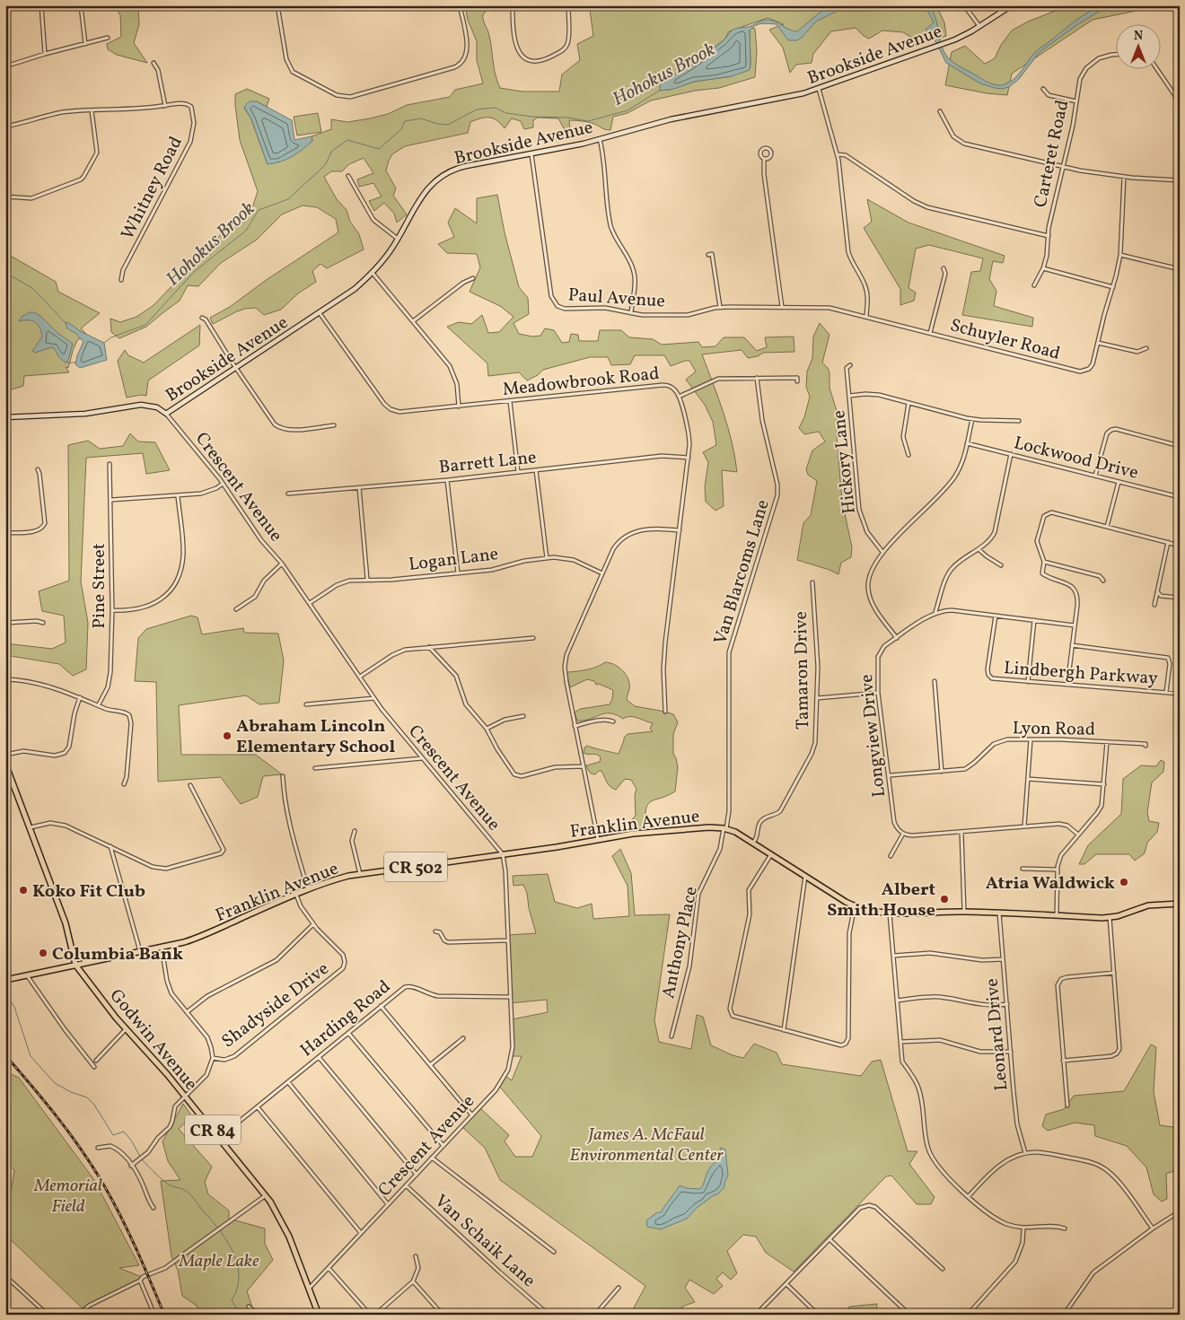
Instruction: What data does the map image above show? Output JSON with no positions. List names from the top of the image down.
{
  "streets": {
    "main road": [
      "Franklin Avenue",
      "CR 502",
      "Godwin Avenue",
      "CR 84"
    ],
    "street": [
      "Brookside Avenue",
      "Carteret Road",
      "Whitney Road",
      "Paul Avenue",
      "Schuyler Road",
      "Meadowbrook Road",
      "Lockwood Drive",
      "Barrett Lane",
      "Hickory Lane",
      "Crescent Avenue",
      "Logan Lane",
      "Van Blarcoms Lane",
      "Pine Street",
      "Tamaron Drive",
      "Lindbergh Parkway",
      "Lyon Road",
      "Longview Drive",
      "Anthony Place",
      "Shadyside Drive",
      "Harding Road",
      "Leonard Drive",
      "Van Schaik Lane"
    ]
  },
  "crossings": [
    ["Brookside Avenue", "Paul Avenue"],
    ["Brookside Avenue", "Meadowbrook Road"],
    ["Brookside Avenue", "Crescent Avenue"],
    ["Paul Avenue", "Schuyler Road"],
    ["Meadowbrook Road", "Barrett Lane"],
    ["Crescent Avenue", "Logan Lane"],
    ["Crescent Avenue", "Franklin Avenue"],
    ["Crescent Avenue", "Harding Road"],
    ["Crescent Avenue", "Godwin Avenue"],
    ["Crescent Avenue", "Van Schaik Lane"],
    ["Van Blarcoms Lane", "Franklin Avenue"],
    ["Van Blarcoms Lane", "Anthony Place"],
    ["Tamaron Drive", "Franklin Avenue"],
    ["Tamaron Drive", "CR 502"],
    ["Lindbergh Parkway", "Longview Drive"],
    ["Lyon Road", "Longview Drive"],
    ["Franklin Avenue", "CR 502"],
    ["Franklin Avenue", "Anthony Place"],
    ["Franklin Avenue", "Shadyside Drive"],
    ["Franklin Avenue", "Godwin Avenue"],
    ["CR 502", "Leonard Drive"],
    ["Harding Road", "Godwin Avenue"]
  ],
  "water": ["Hohokus Brook"],
  "parks": ["James A. McFaul Environmental Center", "Memorial Field", "Maple Lake"],
  "places": [
    "Abraham Lincoln Elementary School",
    "Atria Waldwick",
    "Koko Fit Club",
    "Albert Smith House",
    "Columbia Bank"
  ],
  "north": "top"
}
